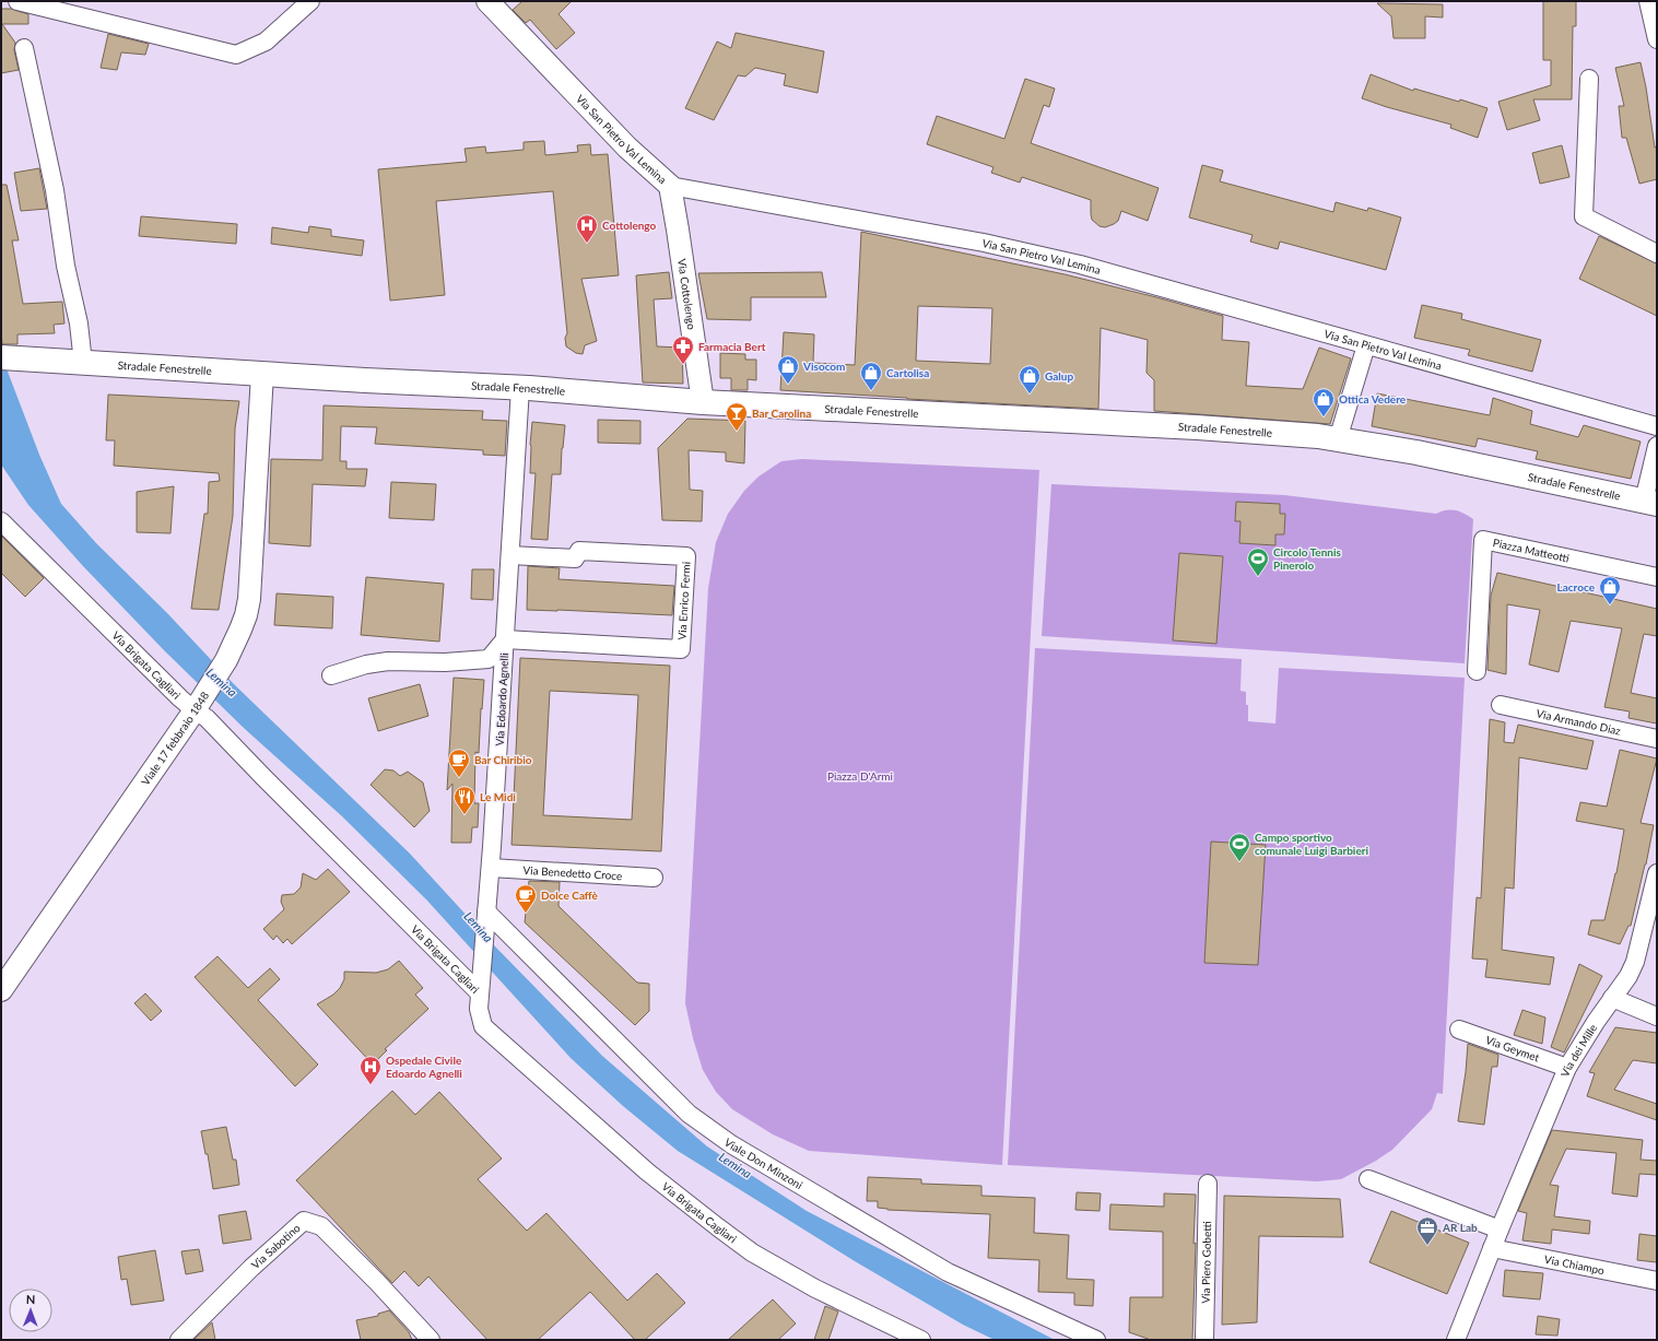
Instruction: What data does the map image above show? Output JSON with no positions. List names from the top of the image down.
{
  "streets": {
    "main road": ["Stradale Fenestrelle"],
    "street": [
      "Via San Pietro Val Lemina",
      "Via Cottolengo",
      "Piazza Matteotti",
      "Via Enrico Fermi",
      "Via Brigata Cagliari",
      "Via Edoardo Agnelli",
      "Via Armando Diaz",
      "Viale 17 febbraio 1848",
      "Via Benedetto Croce",
      "Via Geymet",
      "Via dei Mille",
      "Viale Don Minzoni",
      "Via Sabotino",
      "Via Piero Gobetti",
      "Via Chiampo"
    ]
  },
  "crossings": [
    ["Via San Pietro Val Lemina", "Via Cottolengo"],
    ["Via Cottolengo", "Stradale Fenestrelle"],
    ["Stradale Fenestrelle", "Via Edoardo Agnelli"],
    ["Stradale Fenestrelle", "Viale 17 febbraio 1848"],
    ["Via Enrico Fermi", "Via Edoardo Agnelli"],
    ["Via Brigata Cagliari", "Via Edoardo Agnelli"],
    ["Via Brigata Cagliari", "Viale 17 febbraio 1848"],
    ["Via Edoardo Agnelli", "Via Benedetto Croce"],
    ["Via Edoardo Agnelli", "Viale Don Minzoni"],
    ["Via Geymet", "Via dei Mille"],
    ["Via dei Mille", "Via Chiampo"]
  ],
  "water": ["Lemina"],
  "parks": ["Piazza D'Armi"],
  "places": {
    "hospital": ["Cottolengo", "Ospedale Civile Edoardo Agnelli"],
    "pharmacy": ["Farmacia Bert"],
    "shop": [
      "Visocom",
      "Cartolisa",
      "Galup",
      "Ottica Vedere",
      "Lacroce"
    ],
    "bar": ["Bar Carolina"],
    "sports": ["Circolo Tennis Pinerolo", "Campo sportivo comunale Luigi Barbieri"],
    "cafe": ["Bar Chiribio", "Dolce Caffè"],
    "restaurant": ["Le Midi"],
    "office": ["AR Lab"]
  },
  "north": "top"
}
